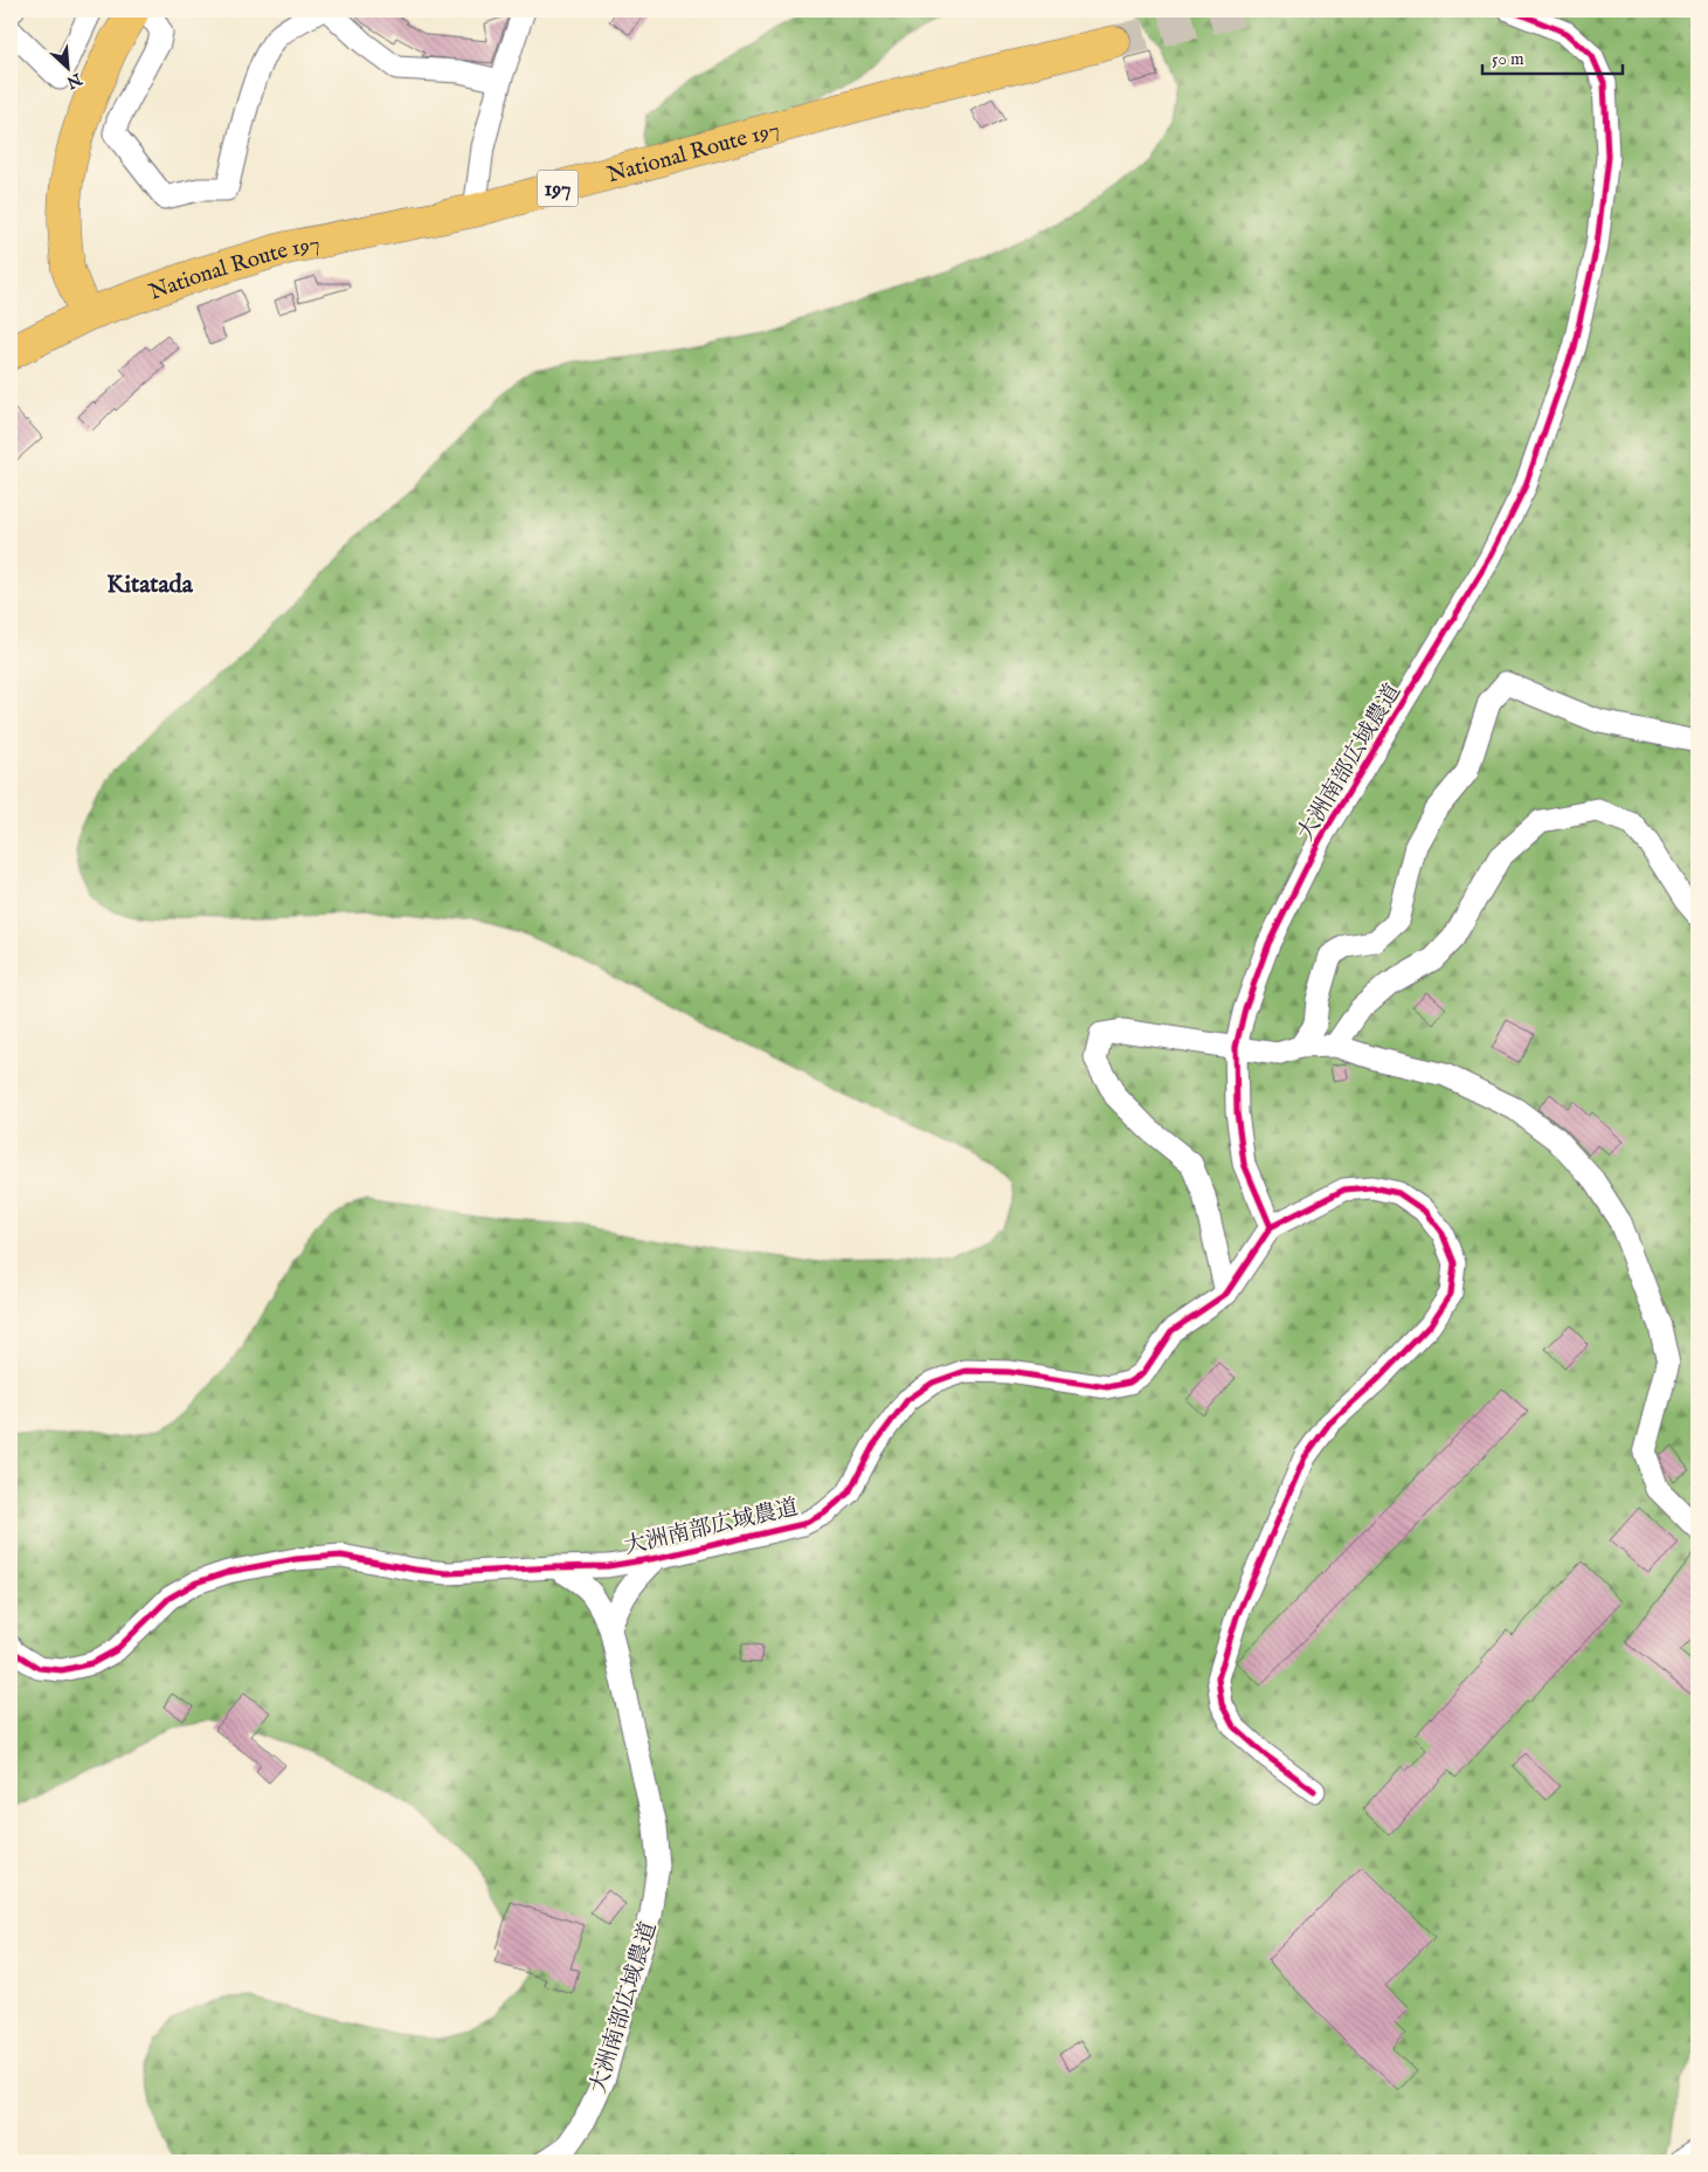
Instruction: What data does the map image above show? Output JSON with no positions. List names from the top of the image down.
{
  "streets": {
    "highway": ["National Route 197", "197"],
    "street": ["大洲南部広域農道"]
  },
  "districts": ["Kitatada"],
  "scale_bar": "50 m",
  "north": "bottom right"
}
